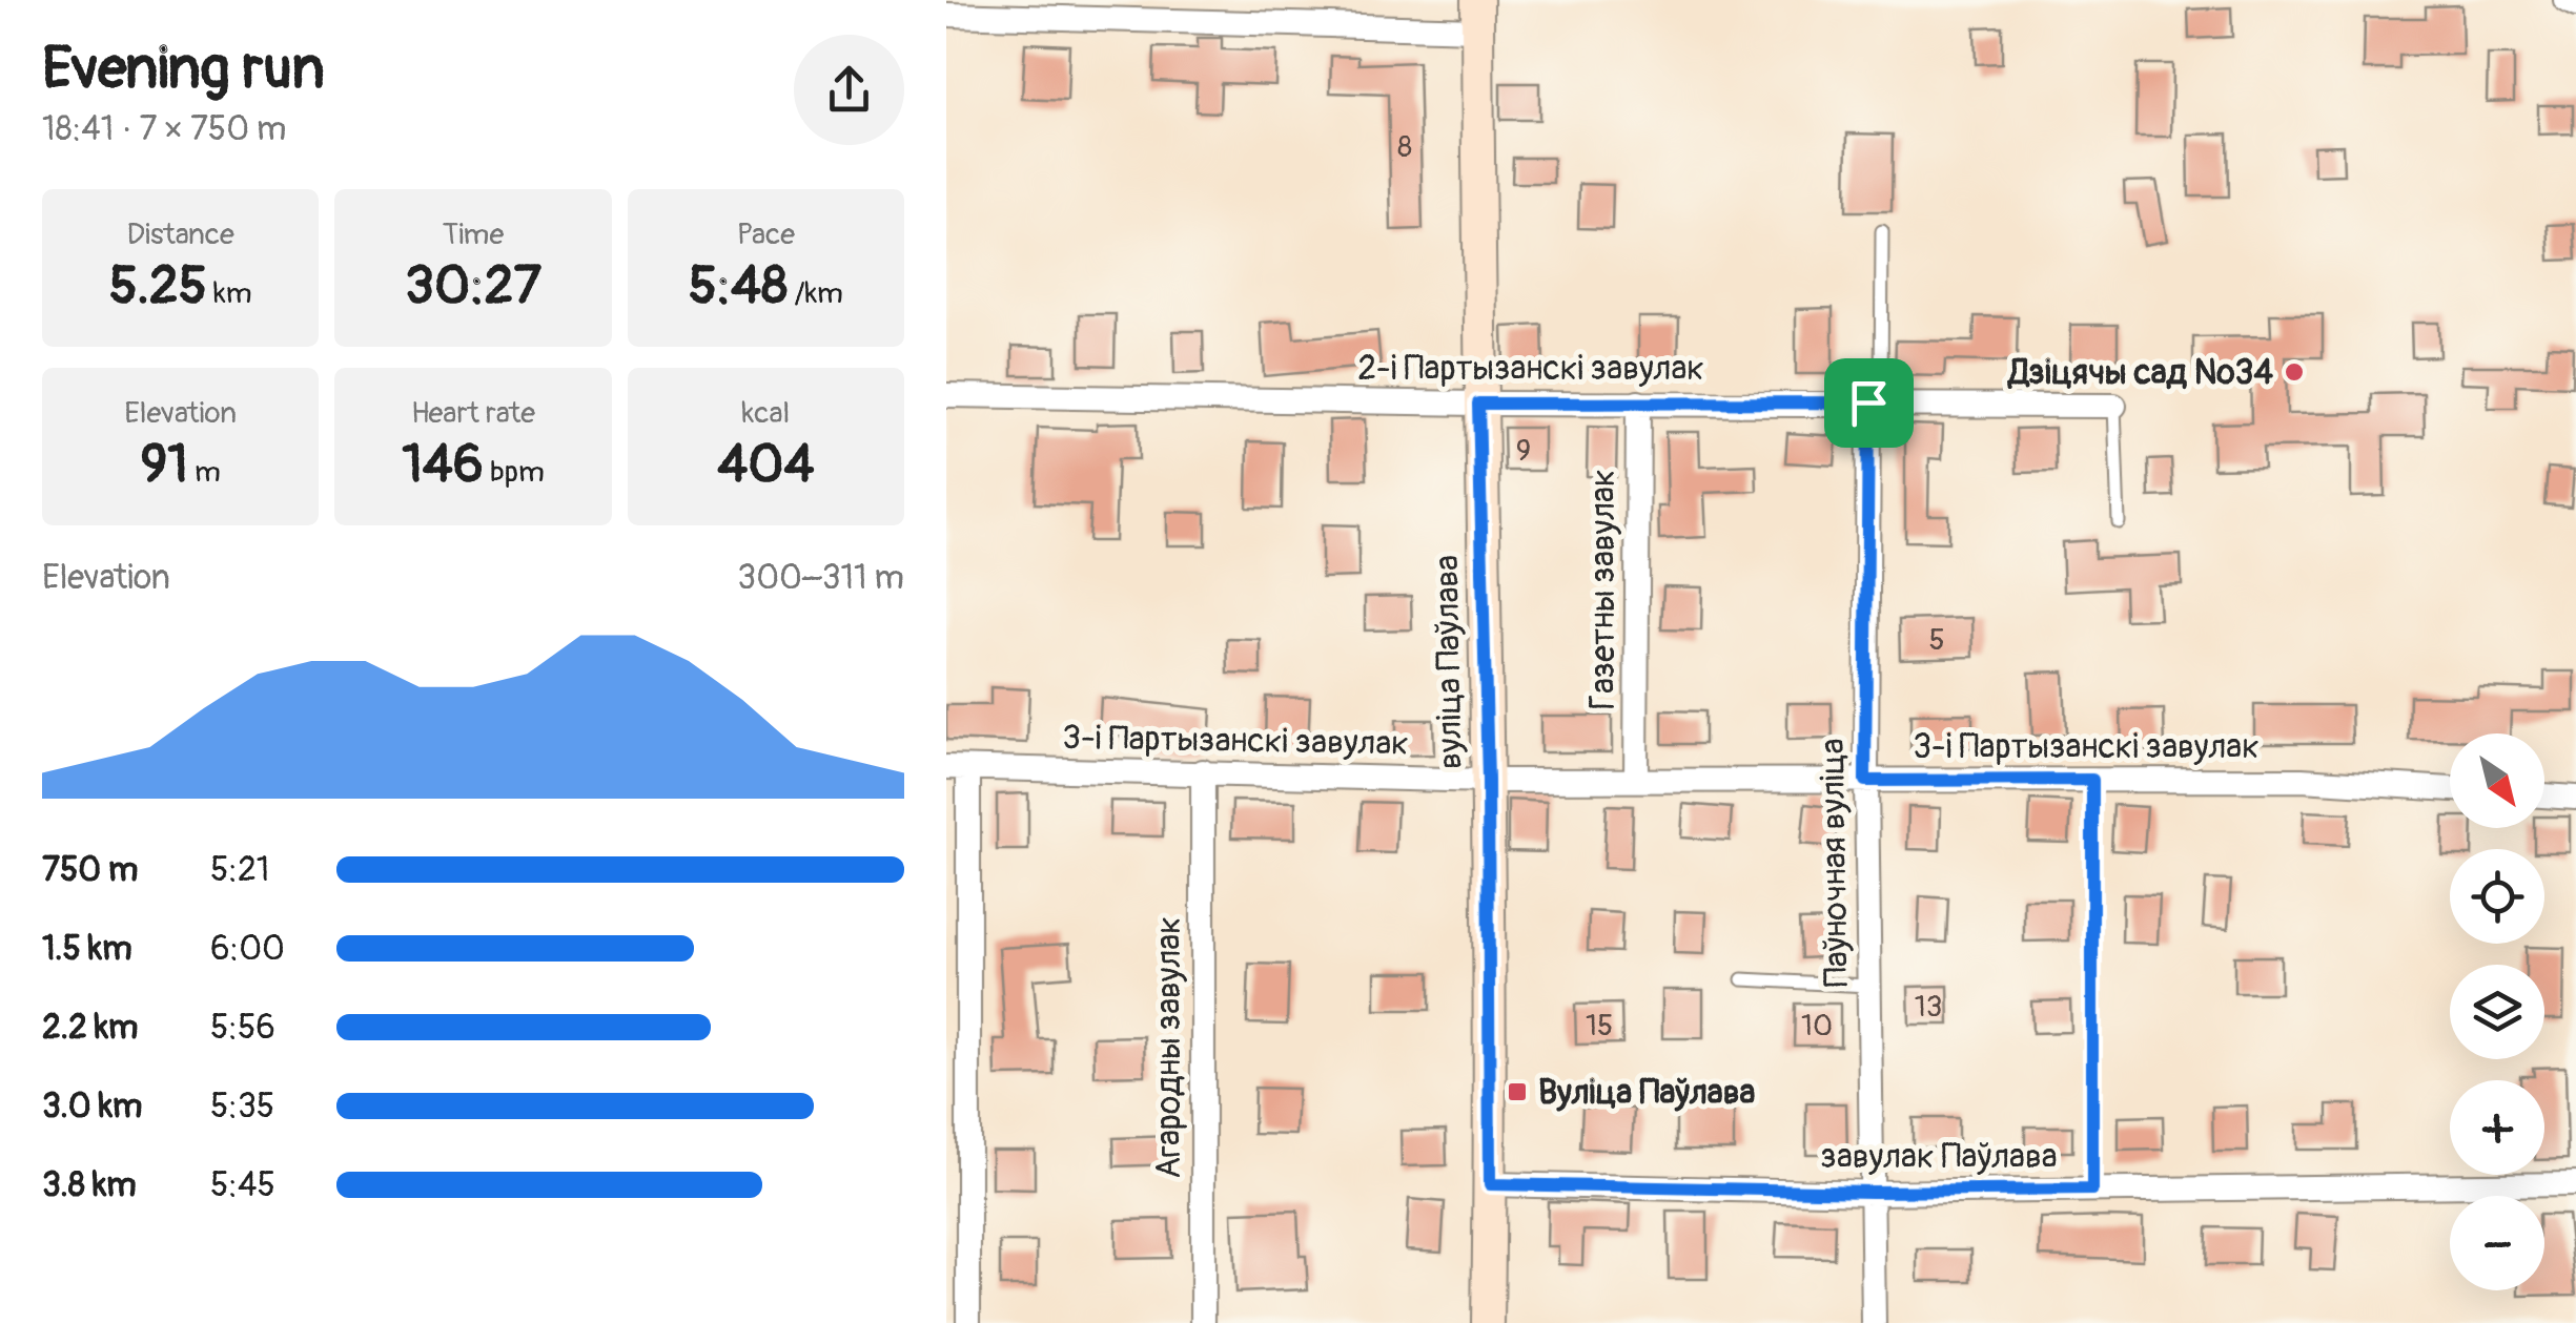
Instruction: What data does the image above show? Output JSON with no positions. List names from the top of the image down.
{
  "streets": {
    "street": [
      "2-і Партызанскі завулак",
      "Газетны завулак",
      "вуліца Паўлава",
      "3-і Партызанскі завулак",
      "Паўночная вуліца",
      "Агародны завулак",
      "завулак Паўлава"
    ]
  },
  "crossings": [
    ["2-і Партызанскі завулак", "Газетны завулак"],
    ["2-і Партызанскі завулак", "вуліца Паўлава"],
    ["2-і Партызанскі завулак", "Паўночная вуліца"],
    ["Газетны завулак", "3-і Партызанскі завулак"],
    ["вуліца Паўлава", "3-і Партызанскі завулак"],
    ["вуліца Паўлава", "завулак Паўлава"],
    ["3-і Партызанскі завулак", "Паўночная вуліца"],
    ["3-і Партызанскі завулак", "Агародны завулак"],
    ["Паўночная вуліца", "завулак Паўлава"]
  ],
  "places": {
    "other": ["Дзіцячы сад №34"],
    "transit": ["Вуліца Паўлава"]
  },
  "house_numbers": [
    "8",
    "9",
    "5",
    "13",
    "15",
    "10"
  ],
  "north": "bottom right",
  "page": {
    "heading": ["Evening run", "18:41 · 7 × 750 m"],
    "stats": [
      ["Distance", "5.25 km"],
      ["Time", "30:27"],
      ["Pace", "5:48 /km"],
      ["Elevation", "91 m"],
      ["Heart rate", "146 bpm"],
      ["kcal", "404"]
    ],
    "chart": ["Elevation", "300–311 m"],
    "map_buttons": ["+", "−"],
    "list": [
      {
        "name": "750 m",
        "note": "5:21"
      },
      {
        "name": "1.5 km",
        "note": "6:00"
      },
      {
        "name": "2.2 km",
        "note": "5:56"
      },
      {
        "name": "3.0 km",
        "note": "5:35"
      },
      {
        "name": "3.8 km",
        "note": "5:45"
      }
    ]
  }
}
